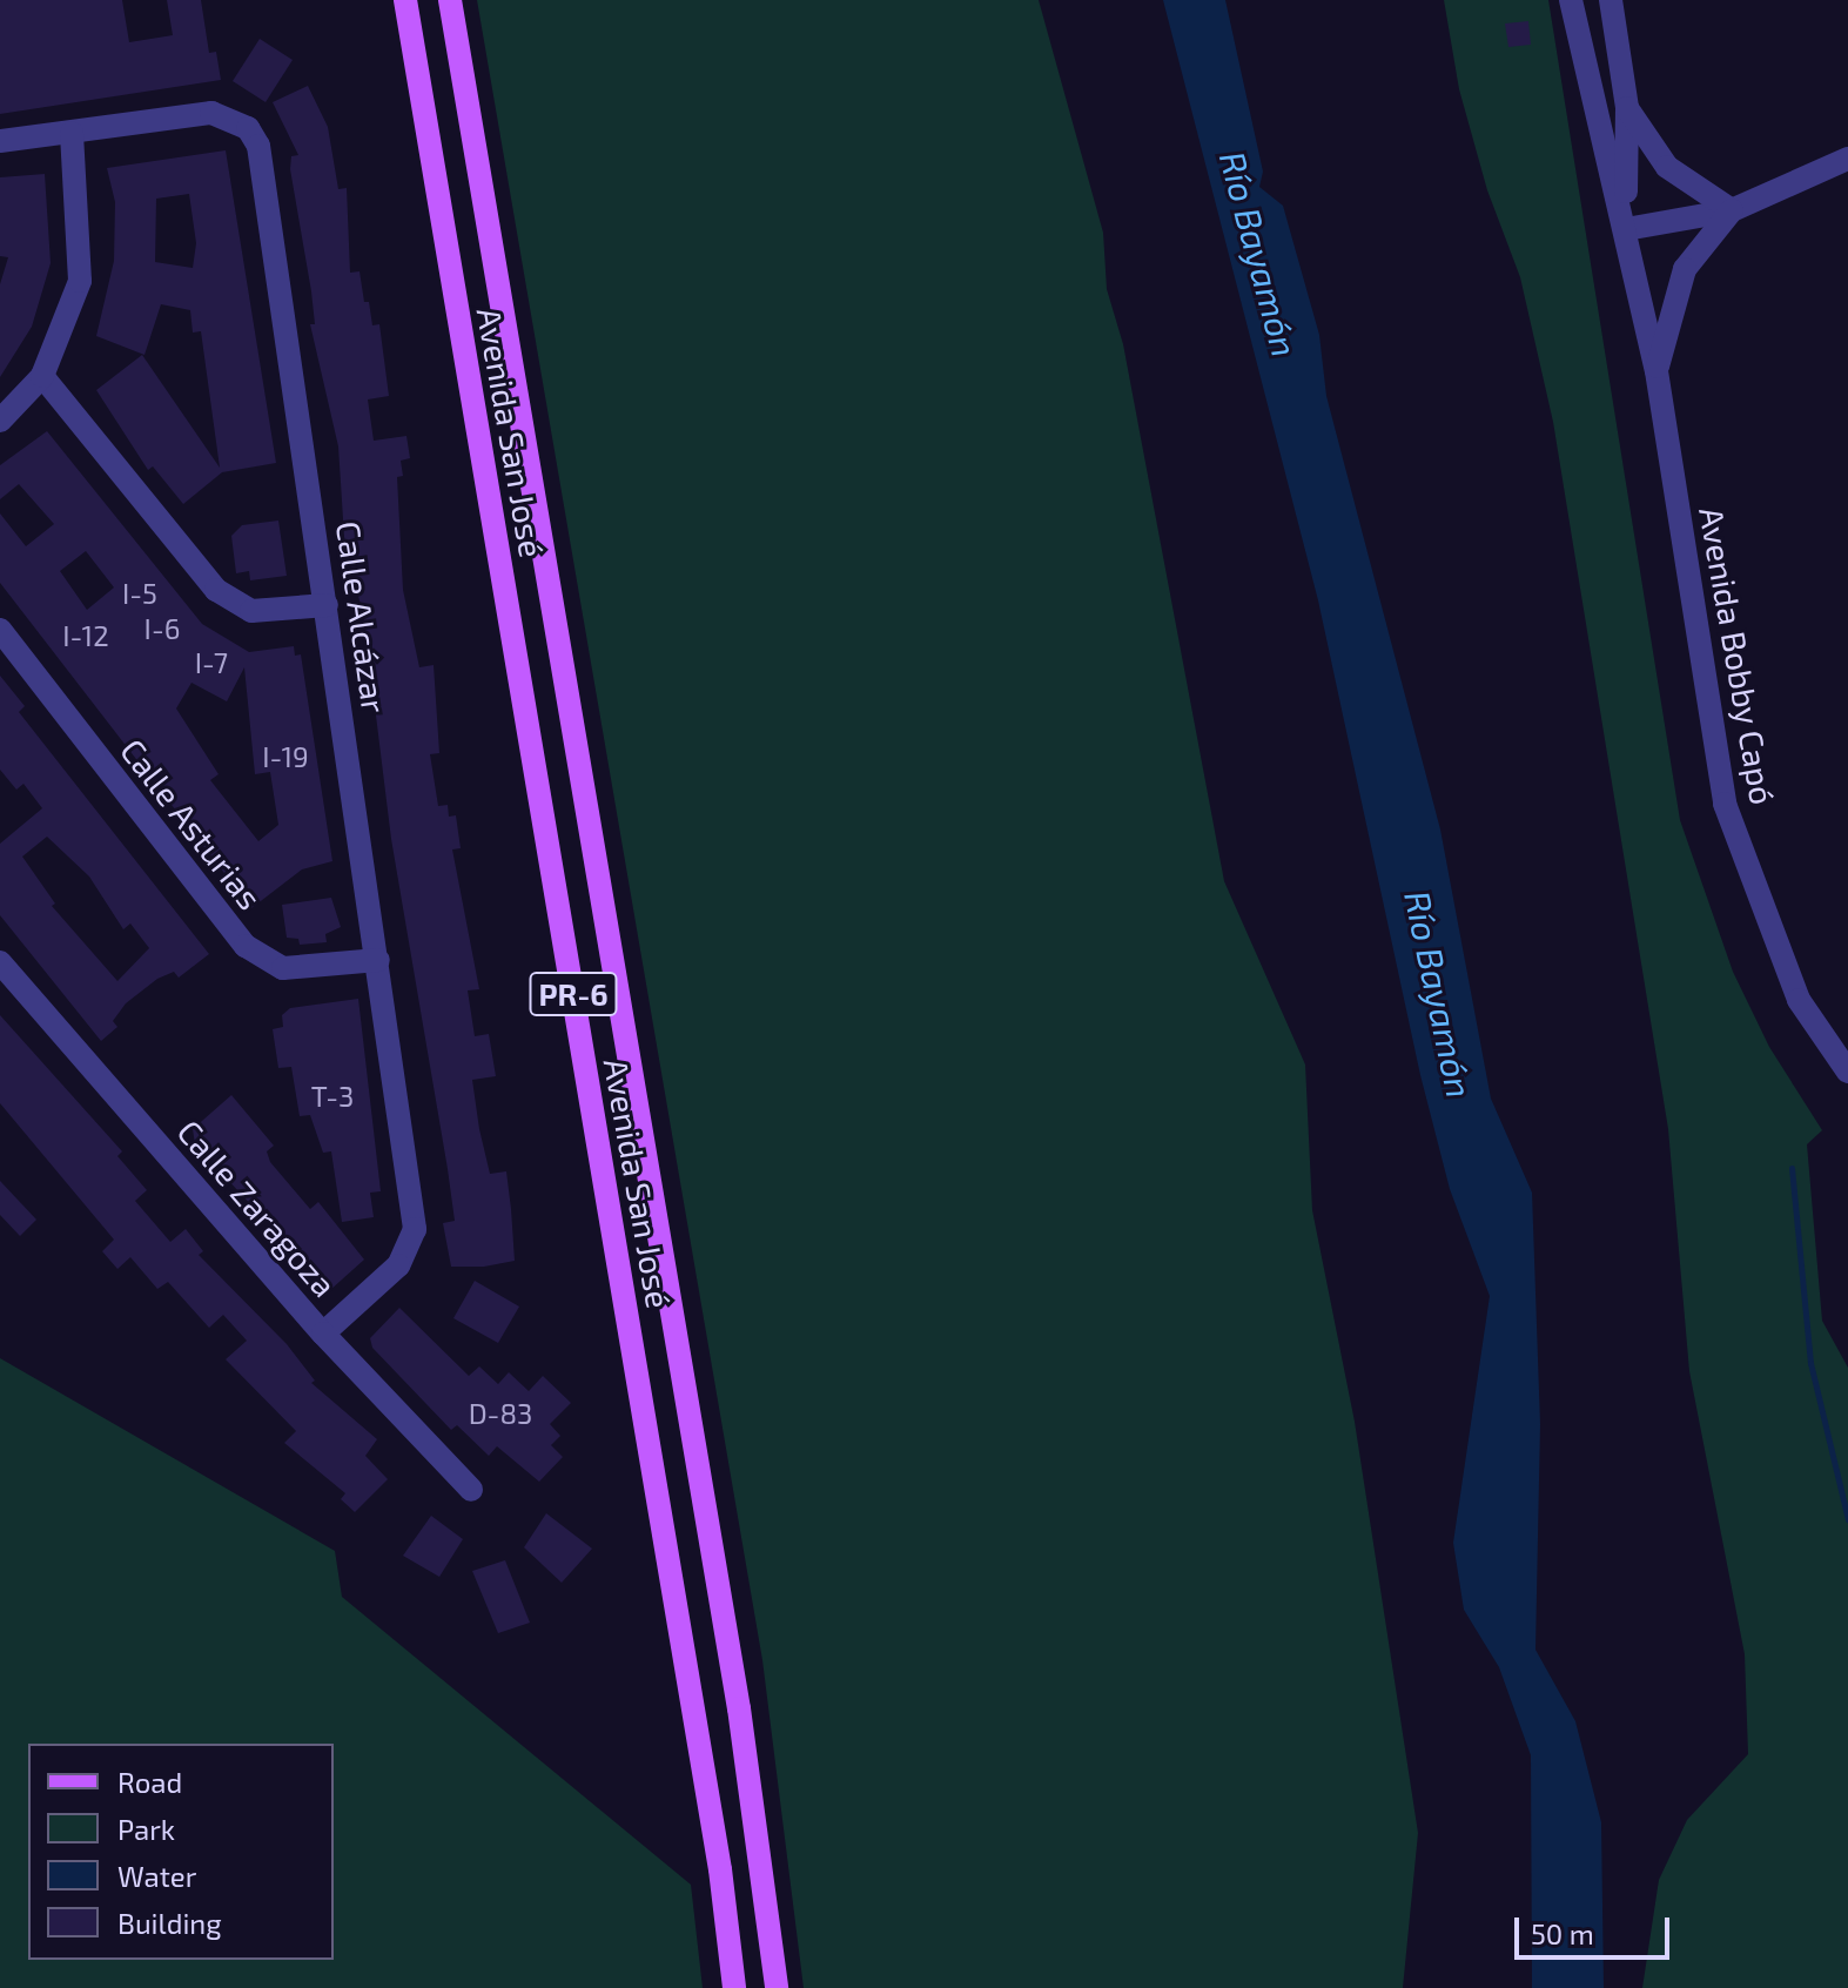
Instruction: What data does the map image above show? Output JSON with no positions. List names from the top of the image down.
{
  "streets": {
    "main road": ["Avenida San José", "PR-6"],
    "street": [
      "Calle Alcázar",
      "Avenida Bobby Capó",
      "Calle Asturias",
      "Calle Zaragoza"
    ]
  },
  "crossings": [
    ["Calle Alcázar", "Calle Asturias"],
    ["Calle Alcázar", "Calle Zaragoza"]
  ],
  "water": ["Río Bayamón"],
  "house_numbers": [
    "I-5",
    "I-6",
    "I-12",
    "I-7",
    "I-19",
    "T-3",
    "D-83"
  ],
  "legend": [
    "Road",
    "Park",
    "Water",
    "Building"
  ],
  "scale_bar": "50 m"
}
